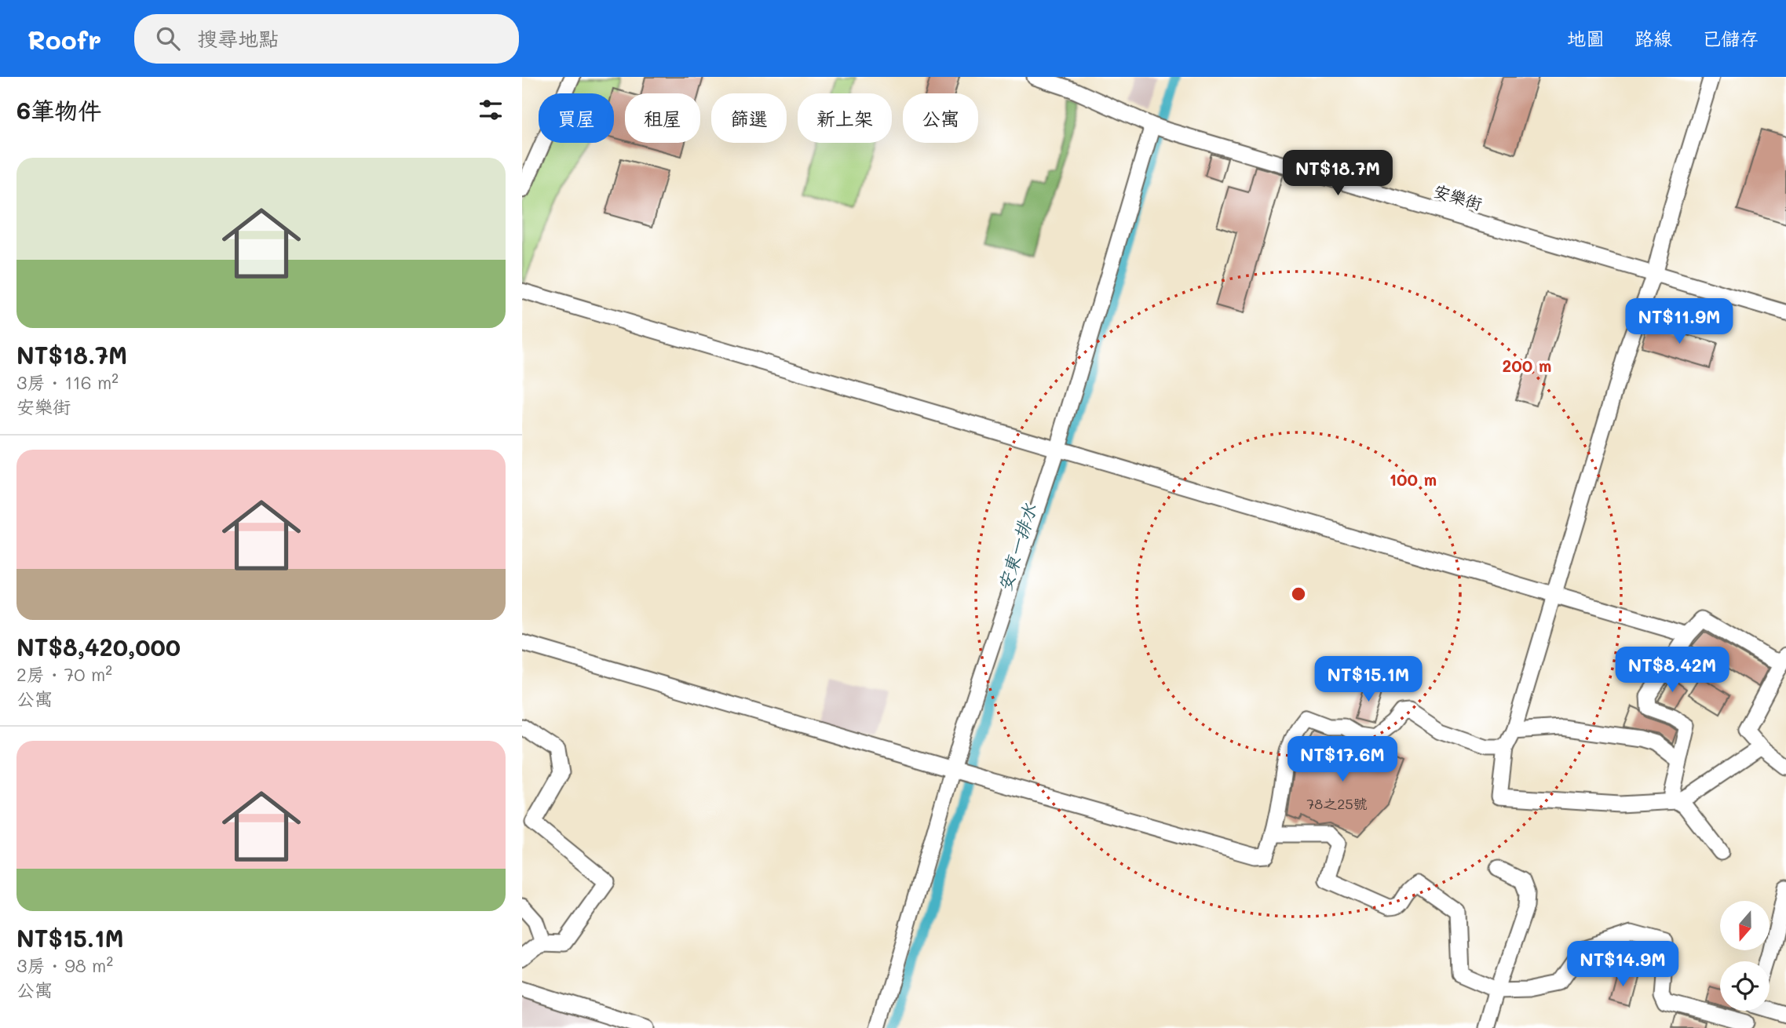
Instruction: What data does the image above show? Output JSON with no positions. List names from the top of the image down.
{
  "streets": {
    "street": ["安樂街"]
  },
  "water": ["安東一排水"],
  "house_numbers": ["78之25號"],
  "north": "bottom",
  "page": {
    "header": "Roofr",
    "search": "搜尋地點",
    "nav": ["地圖", "路線", "已儲存"],
    "heading": "6筆物件",
    "chip": [
      "買屋",
      "租屋",
      "篩選",
      "新上架",
      "公寓"
    ],
    "list": [
      {
        "name": "NT$18.7M",
        "note": "3房 · 116 m² · 安樂街"
      },
      {
        "name": "NT$8,420,000",
        "note": "2房 · 70 m² · 公寓"
      },
      {
        "name": "NT$15.1M",
        "note": "3房 · 98 m² · 公寓"
      }
    ],
    "price": [
      "NT$18.7M",
      "NT$11.9M",
      "NT$8.42M",
      "NT$15.1M",
      "NT$17.6M",
      "NT$14.9M"
    ]
  },
  "rings": ["200 m", "100 m"]
}
